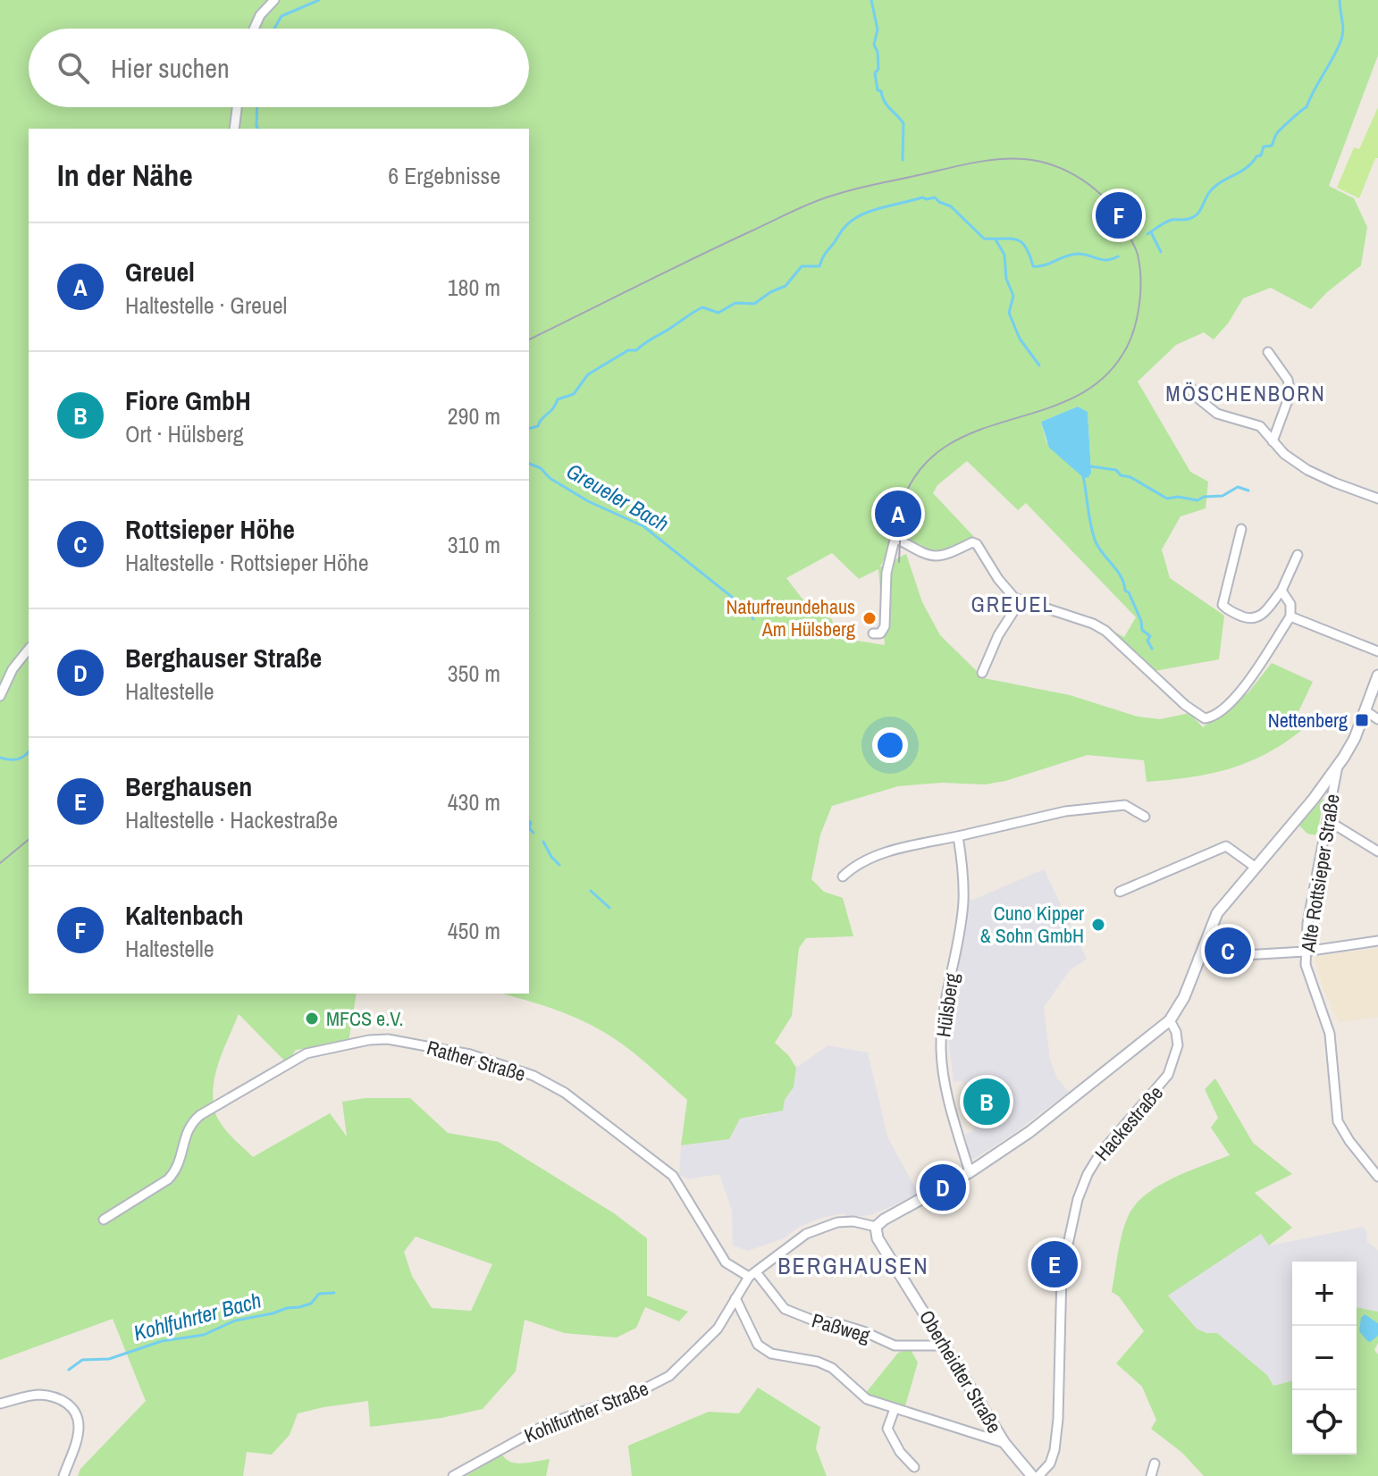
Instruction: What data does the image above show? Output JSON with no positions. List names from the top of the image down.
{
  "streets": {
    "street": [
      "Alte Rottsieper Straße",
      "Hülsberg",
      "Rather Straße",
      "Hackestraße",
      "Paßweg",
      "Oberheidter Straße",
      "Kohlfurther Straße"
    ]
  },
  "crossings": [
    ["Rather Straße", "Paßweg"],
    ["Rather Straße", "Kohlfurther Straße"],
    ["Paßweg", "Oberheidter Straße"],
    ["Paßweg", "Kohlfurther Straße"],
    ["Oberheidter Straße", "Kohlfurther Straße"]
  ],
  "districts": ["MÖSCHENBORN", "GREUEL", "BERGHAUSEN"],
  "water": ["Greueler Bach", "Kohlfuhrter Bach"],
  "places": {
    "other": ["Naturfreundehaus Am Hülsberg", "Cuno Kipper & Sohn GmbH", "MFCS e.V."],
    "transit": ["Nettenberg"]
  },
  "page": {
    "search": "Hier suchen",
    "heading": ["In der Nähe", "6 Ergebnisse"],
    "pins": [
      "F",
      "A",
      "C",
      "B",
      "D",
      "E"
    ],
    "list": [
      {
        "mark": "A",
        "name": "Greuel",
        "note": "Haltestelle · Greuel",
        "value": "180 m"
      },
      {
        "mark": "B",
        "name": "Fiore GmbH",
        "note": "Ort · Hülsberg",
        "value": "290 m"
      },
      {
        "mark": "C",
        "name": "Rottsieper Höhe",
        "note": "Haltestelle · Rottsieper Höhe",
        "value": "310 m"
      },
      {
        "mark": "D",
        "name": "Berghauser Straße",
        "note": "Haltestelle",
        "value": "350 m"
      },
      {
        "mark": "E",
        "name": "Berghausen",
        "note": "Haltestelle · Hackestraße",
        "value": "430 m"
      },
      {
        "mark": "F",
        "name": "Kaltenbach",
        "note": "Haltestelle",
        "value": "450 m"
      }
    ],
    "map_buttons": ["+", "−"]
  }
}
